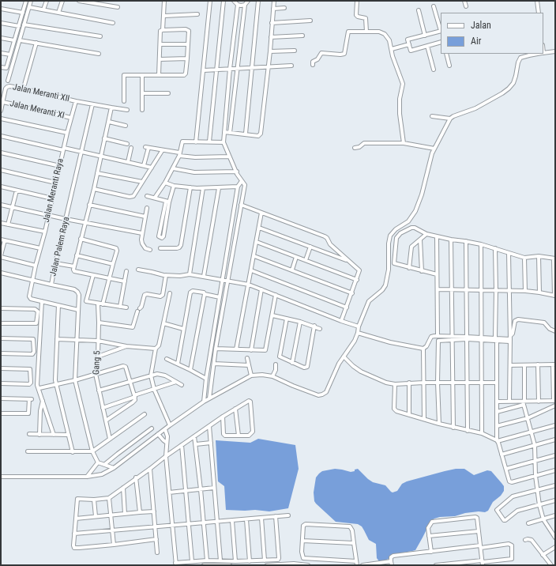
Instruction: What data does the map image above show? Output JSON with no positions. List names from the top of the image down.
{
  "streets": {
    "street": [
      "Jalan Meranti XII",
      "Jalan Meranti XI",
      "Jalan Meranti Raya",
      "Jalan Palem Raya",
      "Gang 5"
    ]
  },
  "crossings": [
    ["Jalan Meranti XII", "Jalan Meranti XI"],
    ["Jalan Meranti XII", "Jalan Meranti Raya"],
    ["Jalan Meranti XII", "Jalan Palem Raya"],
    ["Jalan Meranti XI", "Jalan Meranti Raya"]
  ],
  "legend": ["Jalan", "Air"]
}
